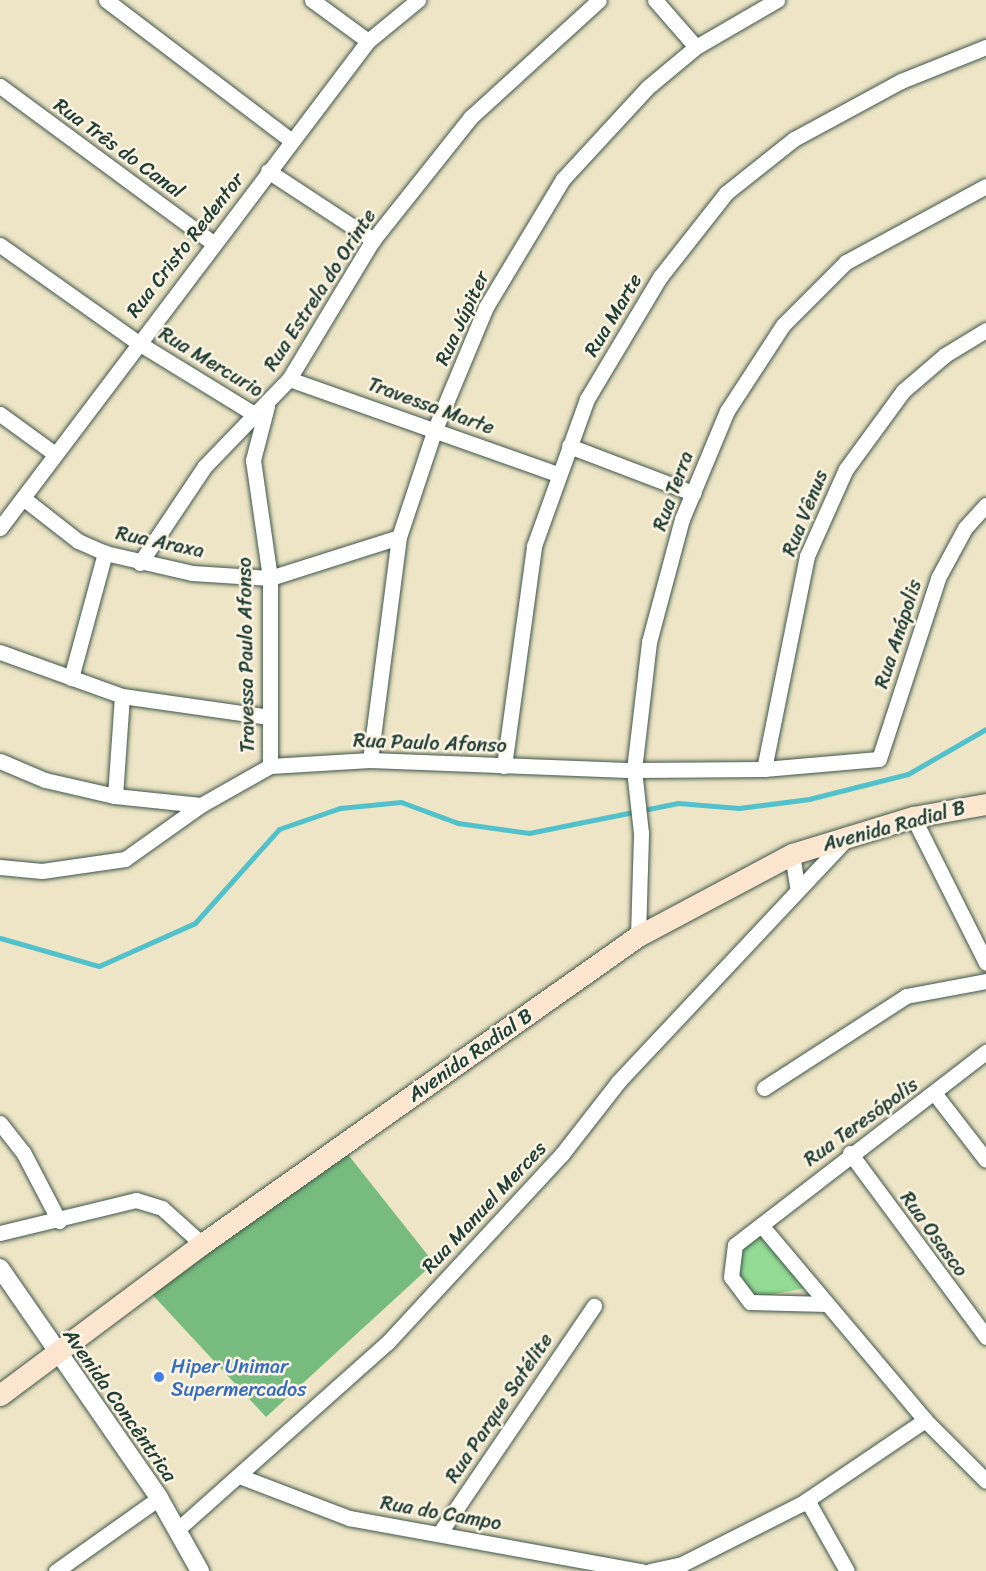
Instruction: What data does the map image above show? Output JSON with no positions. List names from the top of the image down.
{
  "streets": {
    "main road": ["Avenida Radial B"],
    "street": [
      "Rua Três do Canal",
      "Rua Cristo Redentor",
      "Rua Estrela do Orinte",
      "Rua Marte",
      "Rua Júpiter",
      "Rua Mercurio",
      "Travessa Marte",
      "Rua Terra",
      "Rua Vênus",
      "Rua Araxa",
      "Rua Anápolis",
      "Travessa Paulo Afonso",
      "Rua Paulo Afonso",
      "Rua Teresópolis",
      "Rua Manuel Merces",
      "Rua Osasco",
      "Avenida Concêntrica",
      "Rua Parque Satélite",
      "Rua do Campo"
    ]
  },
  "crossings": [
    ["Rua Três do Canal", "Rua Cristo Redentor"],
    ["Rua Cristo Redentor", "Rua Mercurio"],
    ["Rua Cristo Redentor", "Rua Araxa"],
    ["Rua Estrela do Orinte", "Rua Mercurio"],
    ["Rua Estrela do Orinte", "Travessa Marte"],
    ["Rua Estrela do Orinte", "Rua Araxa"],
    ["Rua Estrela do Orinte", "Travessa Paulo Afonso"],
    ["Rua Marte", "Travessa Marte"],
    ["Rua Marte", "Rua Paulo Afonso"],
    ["Rua Júpiter", "Travessa Marte"],
    ["Rua Júpiter", "Rua Paulo Afonso"],
    ["Rua Mercurio", "Travessa Paulo Afonso"],
    ["Rua Terra", "Rua Paulo Afonso"],
    ["Rua Terra", "Avenida Radial B"],
    ["Rua Vênus", "Rua Paulo Afonso"],
    ["Rua Araxa", "Travessa Paulo Afonso"],
    ["Rua Anápolis", "Rua Paulo Afonso"],
    ["Travessa Paulo Afonso", "Rua Paulo Afonso"],
    ["Avenida Radial B", "Rua Manuel Merces"],
    ["Avenida Radial B", "Avenida Concêntrica"],
    ["Rua Teresópolis", "Rua Osasco"],
    ["Rua Manuel Merces", "Avenida Concêntrica"],
    ["Rua Manuel Merces", "Rua do Campo"],
    ["Rua Parque Satélite", "Rua do Campo"]
  ],
  "places": ["Hiper Unimar Supermercados"]
}
